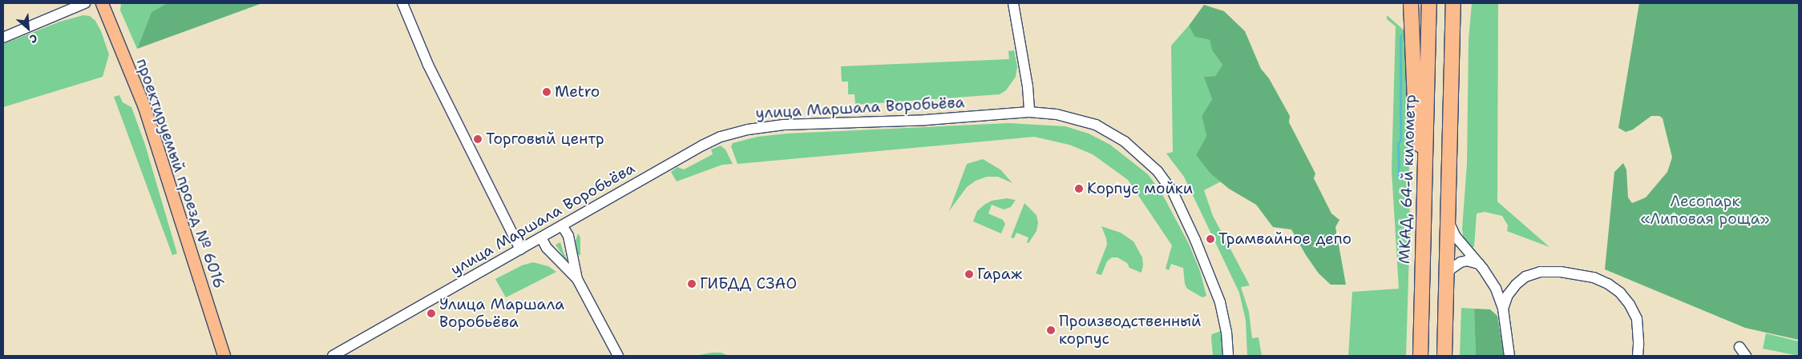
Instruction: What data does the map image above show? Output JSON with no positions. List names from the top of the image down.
{
  "streets": {
    "highway": ["МКАД, 64-й километр"],
    "main road": ["проектируемый проезд № 6016"],
    "street": ["улица Маршала Воробьёва"]
  },
  "parks": ["Лесопарк «Липовая роща»"],
  "places": [
    "Metro",
    "Торговый центр",
    "Корпус мойки",
    "Трамвайное депо",
    "Гараж",
    "ГИБДД СЗАО",
    "Улица Маршала Воробьёва",
    "Производственный корпус"
  ],
  "north": "bottom right"
}
